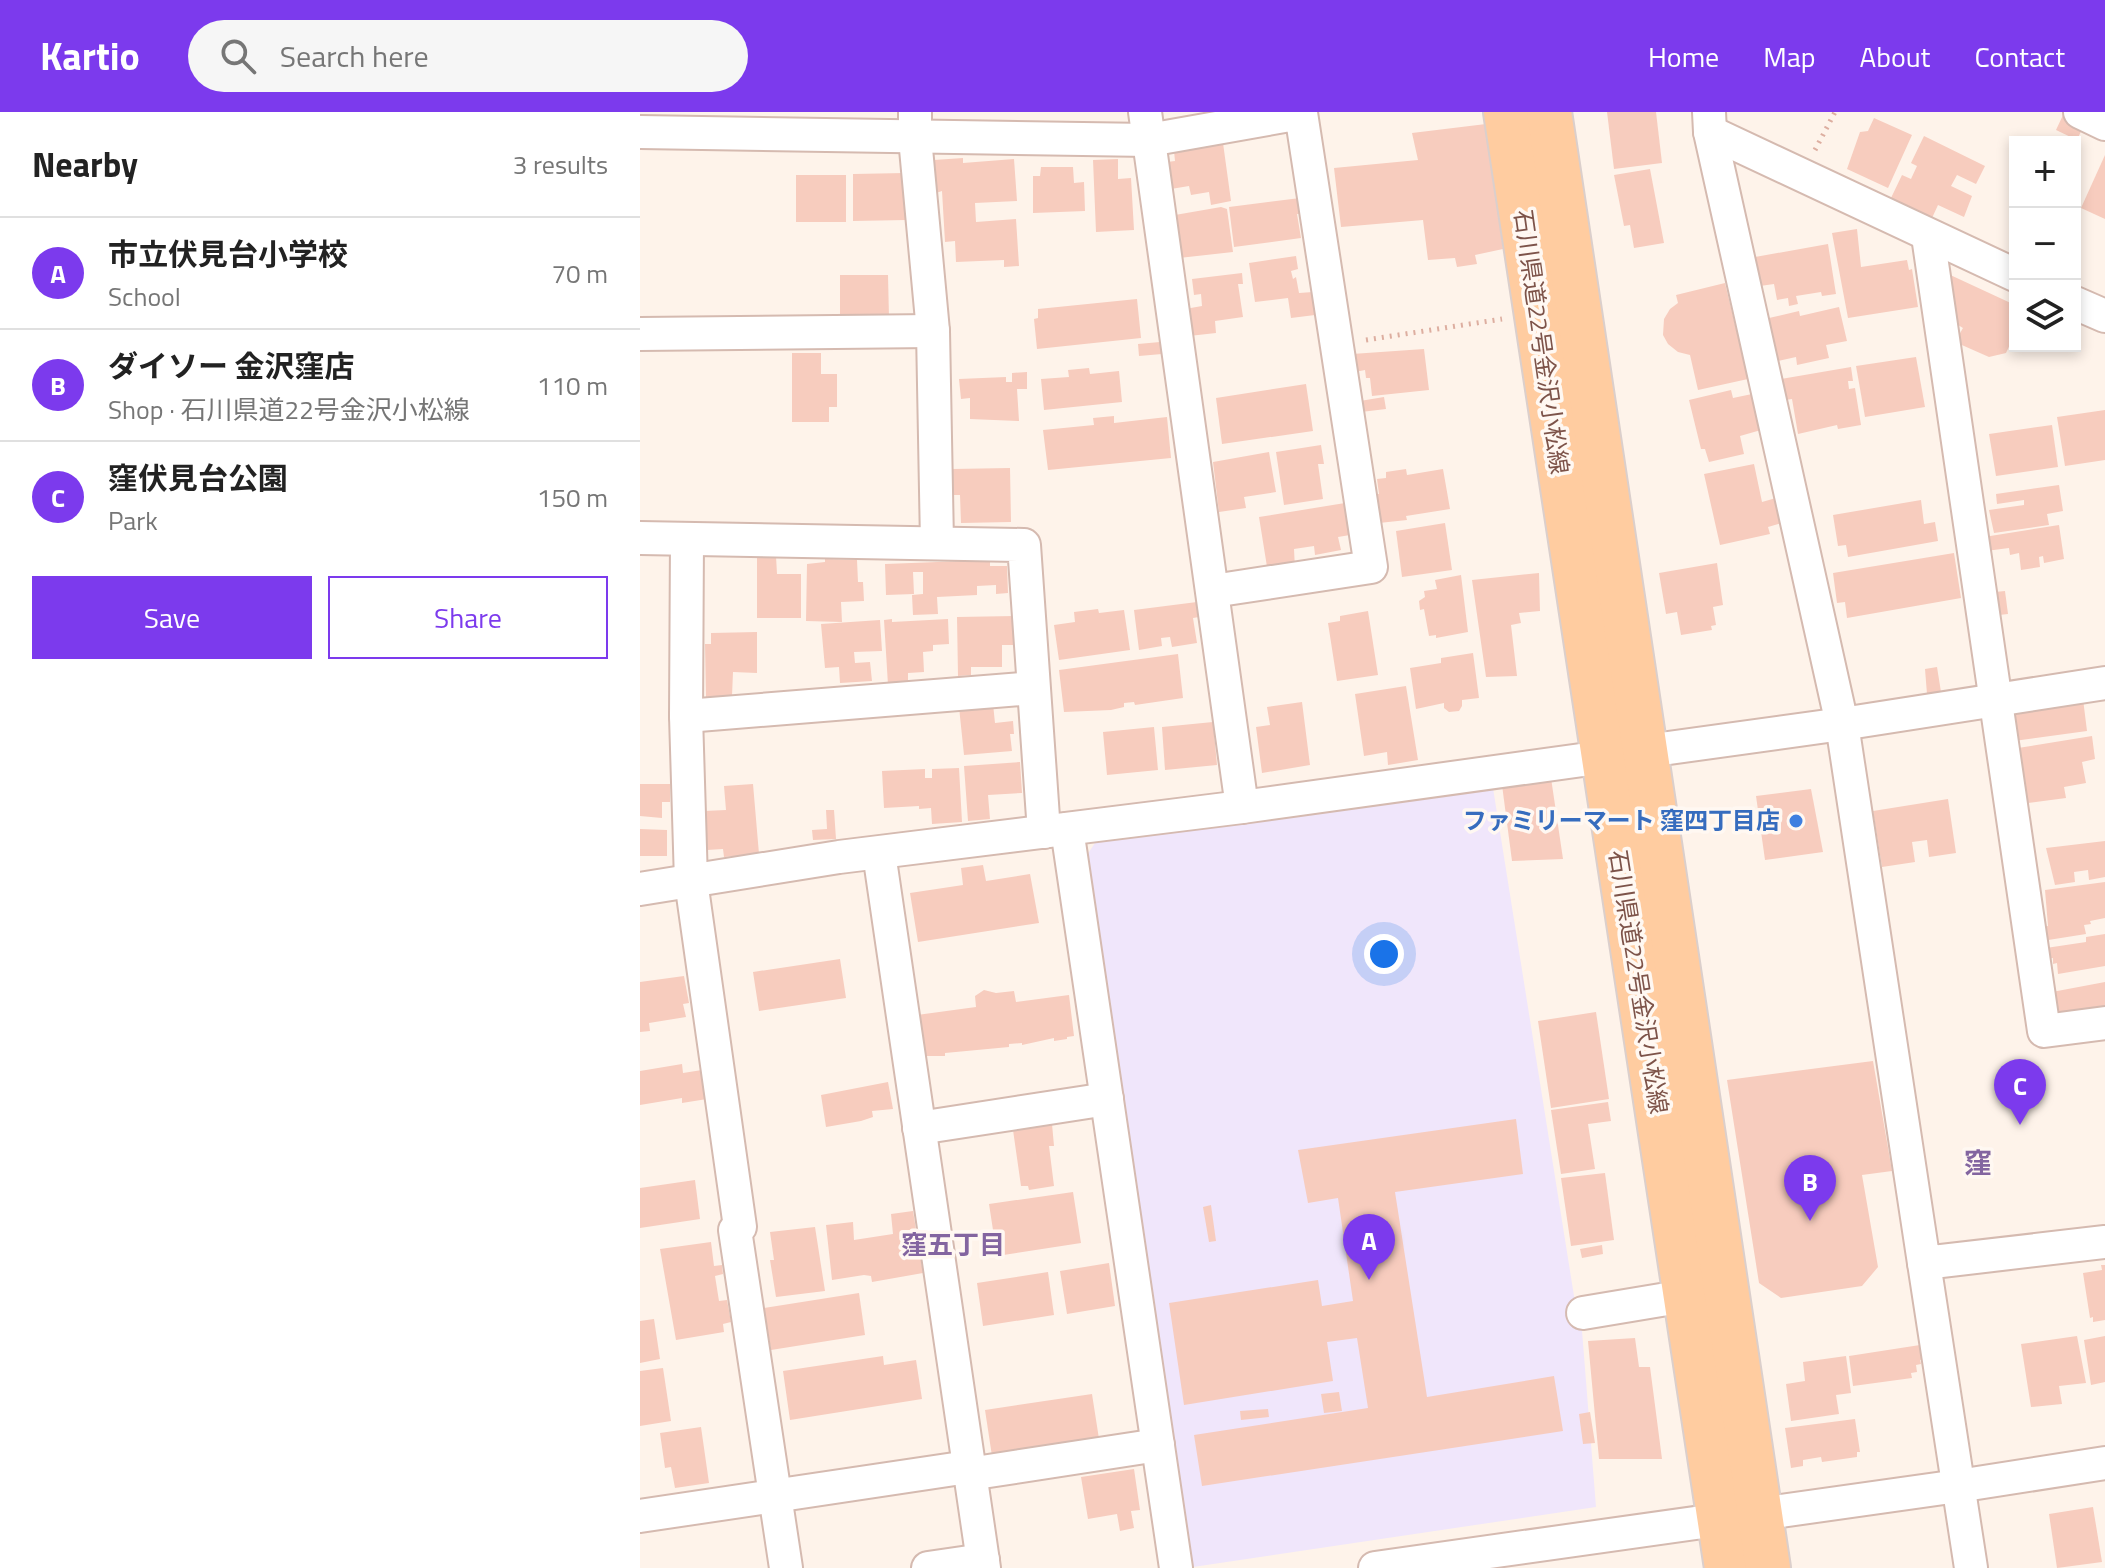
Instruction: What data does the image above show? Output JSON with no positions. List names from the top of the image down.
{
  "streets": {
    "main road": ["石川県道22号金沢小松線"]
  },
  "districts": ["窪", "窪五丁目"],
  "places": ["ファミリーマート 窪四丁目店"],
  "page": {
    "header": "Kartio",
    "search": "Search here",
    "nav": [
      "Home",
      "Map",
      "About",
      "Contact"
    ],
    "heading": ["Nearby", "3 results"],
    "map_buttons": ["+", "−"],
    "list": [
      {
        "mark": "A",
        "name": "市立伏見台小学校",
        "note": "School",
        "value": "70 m"
      },
      {
        "mark": "B",
        "name": "ダイソー 金沢窪店",
        "note": "Shop · 石川県道22号金沢小松線",
        "value": "110 m"
      },
      {
        "mark": "C",
        "name": "窪伏見台公園",
        "note": "Park",
        "value": "150 m"
      }
    ],
    "buttons": ["Save", "Share"],
    "pins": ["C", "B", "A"]
  }
}
